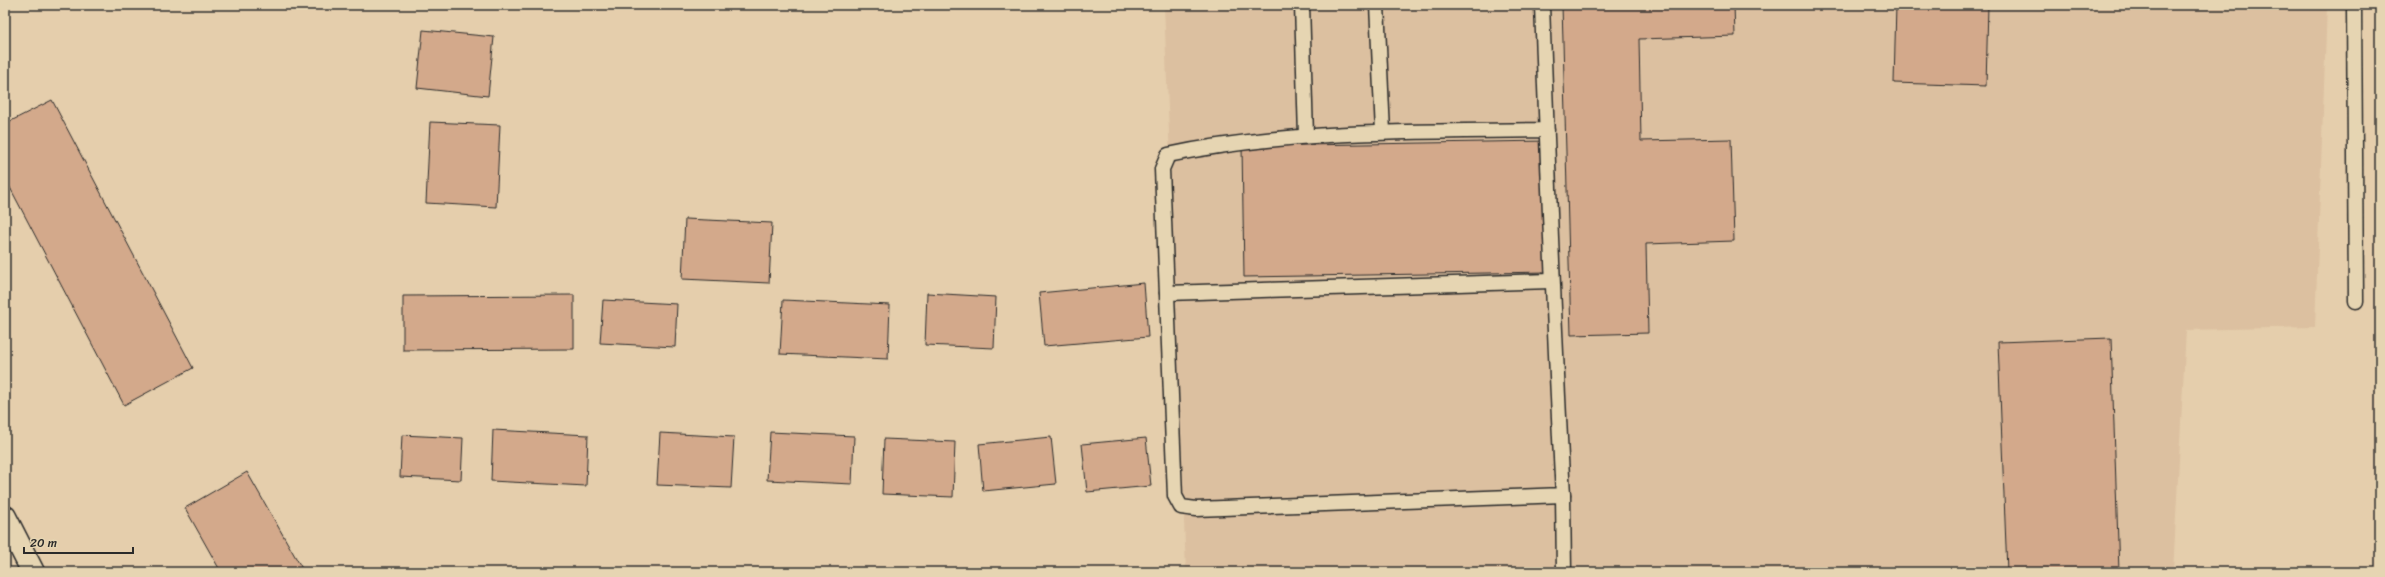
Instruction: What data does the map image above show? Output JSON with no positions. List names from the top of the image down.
{
  "scale_bar": "20 m"
}
